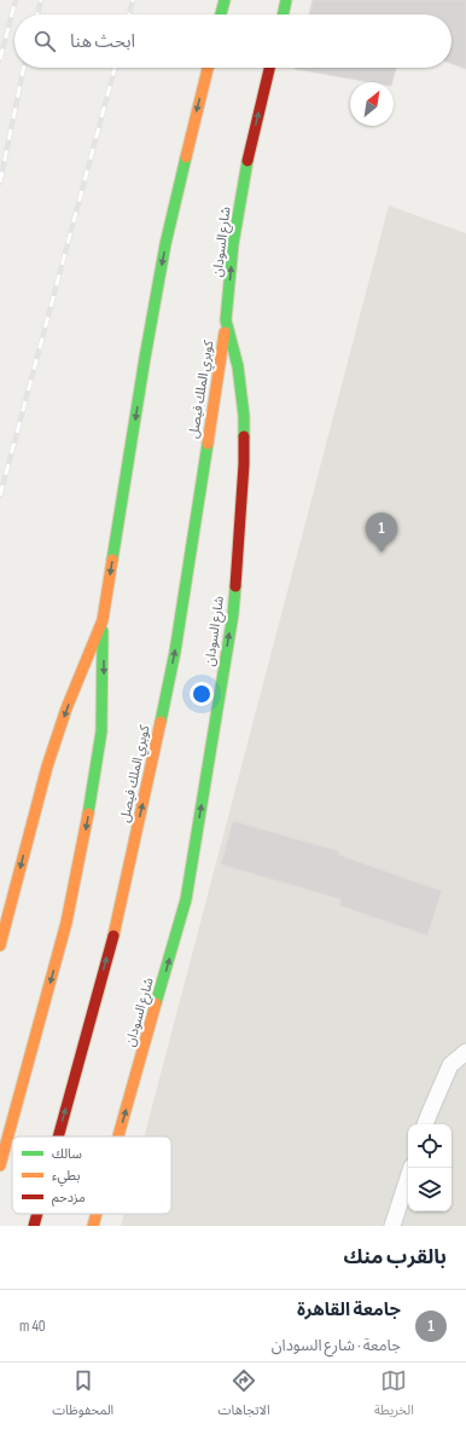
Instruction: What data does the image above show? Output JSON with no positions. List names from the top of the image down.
{
  "streets": {
    "main road": ["شارع السودان", "كوبري الملك فيصل"]
  },
  "crossings": [
    ["شارع السودان", "كوبري الملك فيصل"]
  ],
  "one_way": ["شارع السودان"],
  "legend": ["سالك", "بطيء", "مزدحم"],
  "north": "top right",
  "page": {
    "search": "ابحث هنا",
    "pins": "1",
    "heading": "بالقرب منك",
    "list": [
      {
        "mark": "1",
        "name": "جامعة القاهرة",
        "note": "جامعة · شارع السودان",
        "value": "40 m"
      }
    ],
    "nav": ["الخريطة", "الاتجاهات", "المحفوظات"]
  }
}
